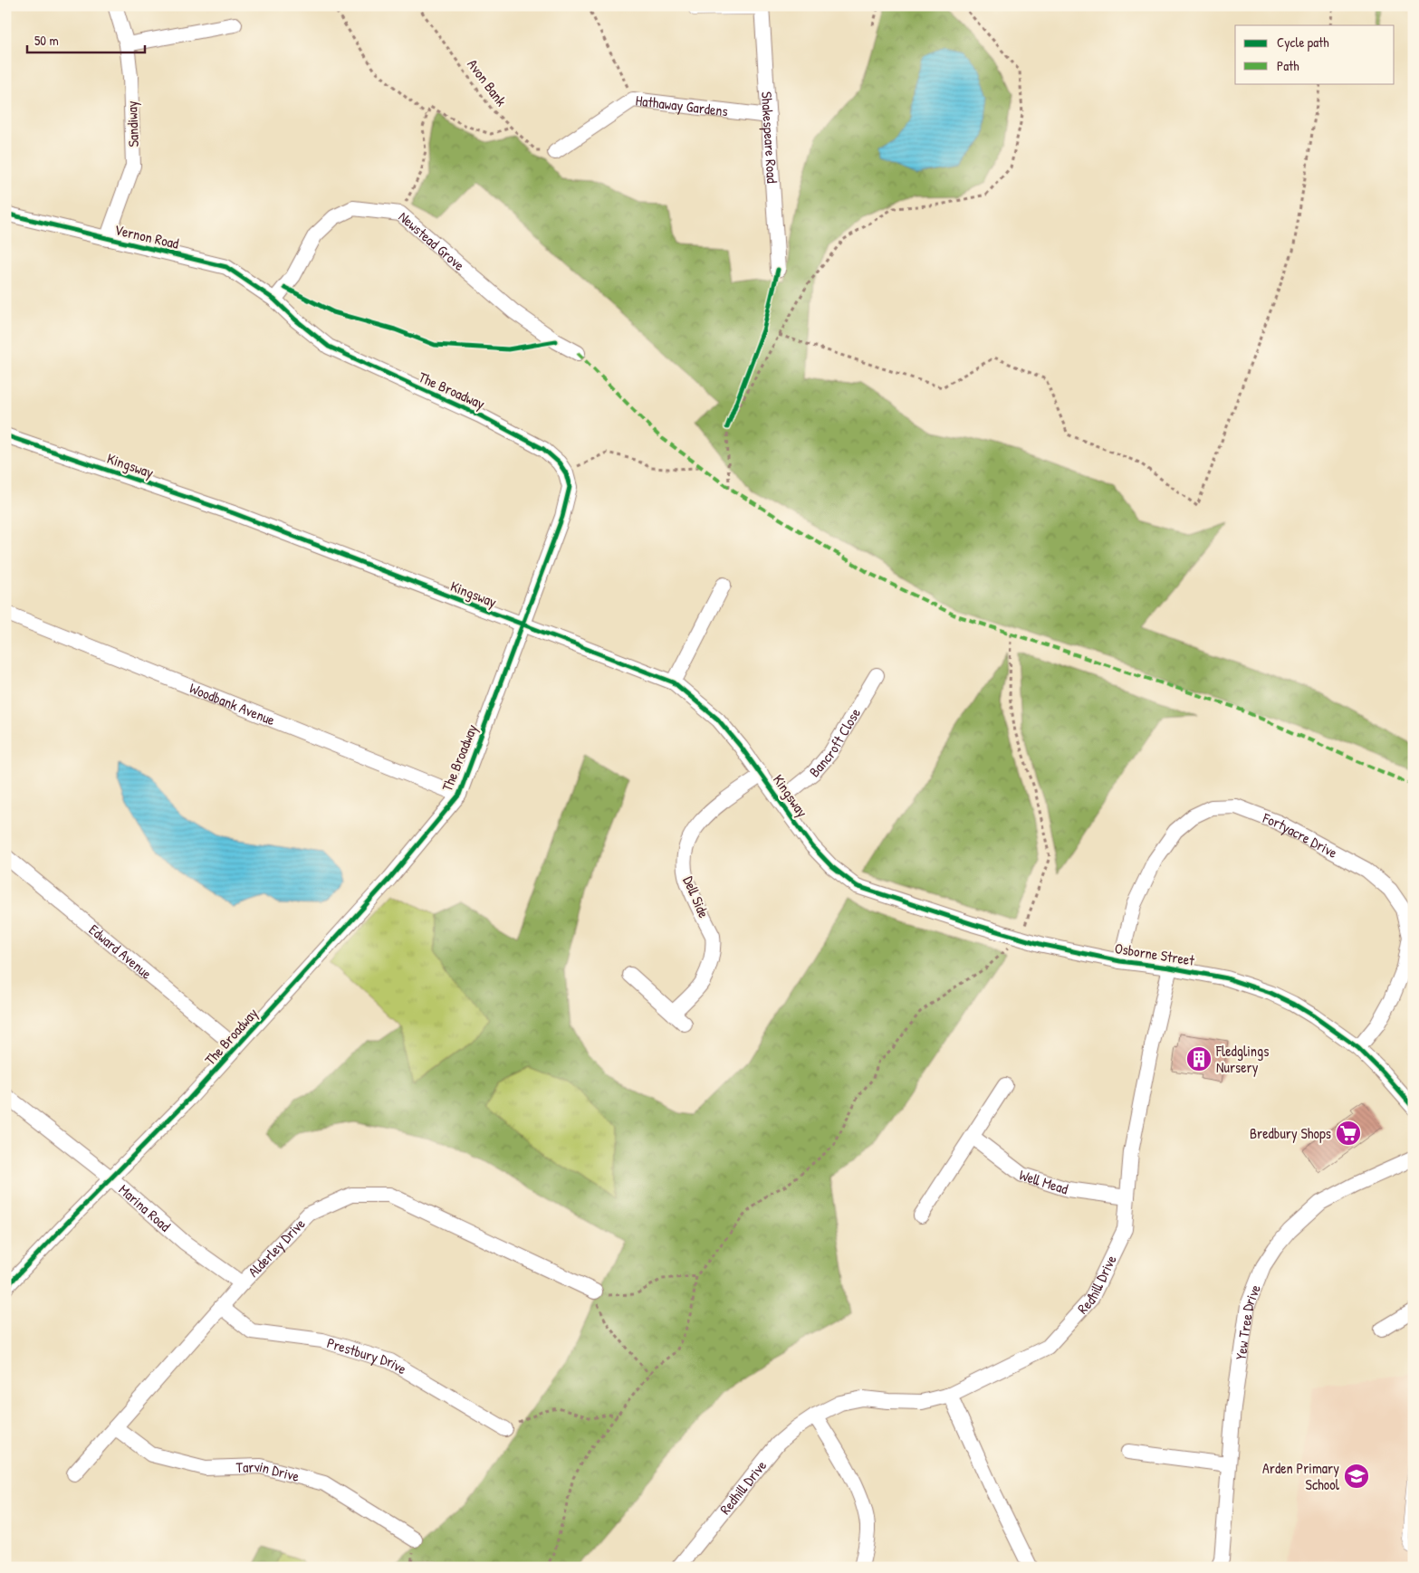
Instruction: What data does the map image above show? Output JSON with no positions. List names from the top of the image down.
{
  "streets": {
    "street": [
      "Hathaway Gardens",
      "Sandiway",
      "Shakespeare Road",
      "Vernon Road",
      "Newstead Grove",
      "The Broadway",
      "Kingsway",
      "Woodbank Avenue",
      "Bancroft Close",
      "Fortyacre Drive",
      "Dell Side",
      "Edward Avenue",
      "Osborne Street",
      "Well Mead",
      "Marina Road",
      "Alderley Drive",
      "Redhill Drive",
      "Yew Tree Drive",
      "Prestbury Drive",
      "Tarvin Drive"
    ],
    "path": ["Avon Bank"]
  },
  "crossings": [
    ["Avon Bank", "Hathaway Gardens"],
    ["Hathaway Gardens", "Shakespeare Road"],
    ["Sandiway", "Vernon Road"],
    ["Vernon Road", "Newstead Grove"],
    ["Vernon Road", "The Broadway"],
    ["Newstead Grove", "The Broadway"],
    ["The Broadway", "Kingsway"],
    ["The Broadway", "Woodbank Avenue"],
    ["The Broadway", "Edward Avenue"],
    ["The Broadway", "Marina Road"],
    ["Kingsway", "Bancroft Close"],
    ["Kingsway", "Dell Side"],
    ["Kingsway", "Osborne Street"],
    ["Fortyacre Drive", "Osborne Street"],
    ["Osborne Street", "Redhill Drive"],
    ["Well Mead", "Redhill Drive"],
    ["Marina Road", "Alderley Drive"],
    ["Alderley Drive", "Prestbury Drive"],
    ["Alderley Drive", "Tarvin Drive"]
  ],
  "places": {
    "building": ["Fledglings Nursery"],
    "supermarket": ["Bredbury Shops"],
    "school or university": ["Arden Primary School"]
  },
  "legend": ["Cycle path", "Path"],
  "scale_bar": "50 m"
}
